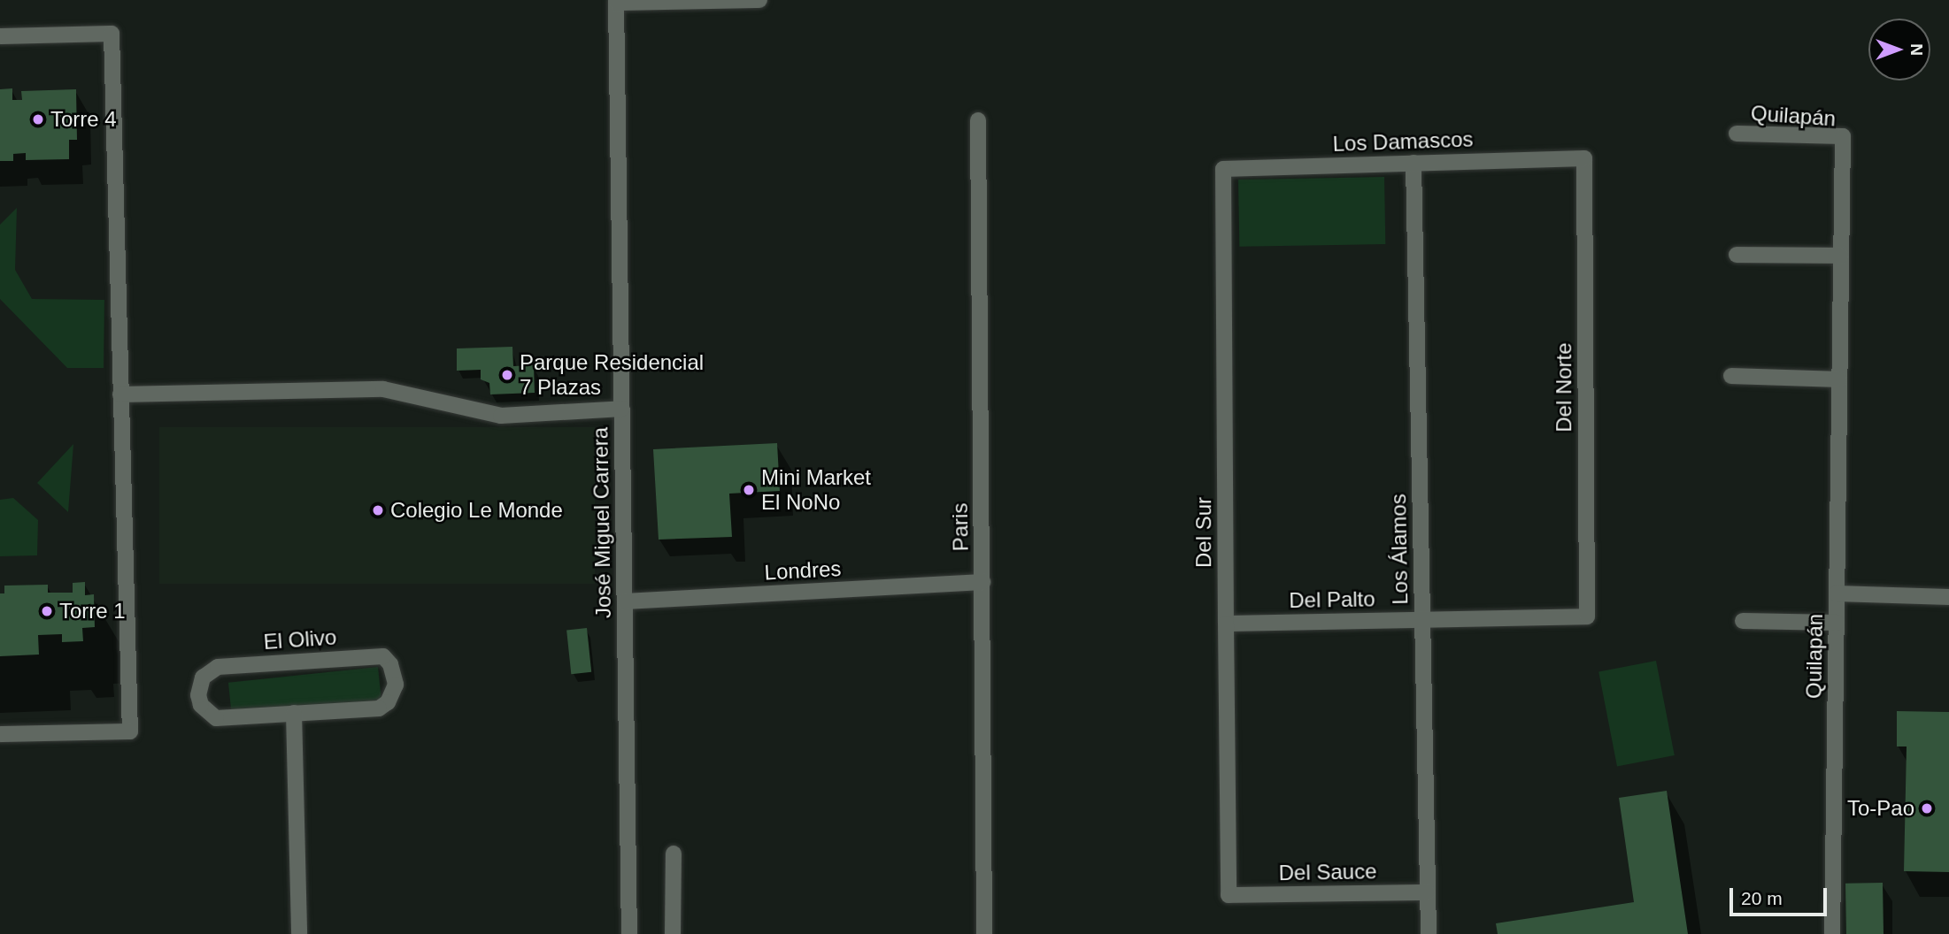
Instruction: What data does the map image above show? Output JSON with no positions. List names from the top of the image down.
{
  "streets": {
    "street": [
      "Quilapán",
      "Los Damascos",
      "Del Norte",
      "José Miguel Carrera",
      "Paris",
      "Del Sur",
      "Los Álamos",
      "Londres",
      "Del Palto",
      "El Olivo",
      "Del Sauce"
    ]
  },
  "crossings": [
    ["Los Damascos", "Del Norte"],
    ["Los Damascos", "Del Sur"],
    ["Los Damascos", "Los Álamos"],
    ["Del Norte", "Del Palto"],
    ["José Miguel Carrera", "Londres"],
    ["Paris", "Londres"],
    ["Del Sur", "Del Palto"],
    ["Del Sur", "Del Sauce"],
    ["Los Álamos", "Del Palto"],
    ["Los Álamos", "Del Sauce"]
  ],
  "places": [
    "Torre 4",
    "Parque Residencial 7 Plazas",
    "Mini Market El NoNo",
    "Colegio Le Monde",
    "Torre 1",
    "To-Pao"
  ],
  "scale_bar": "20 m",
  "north": "right"
}
